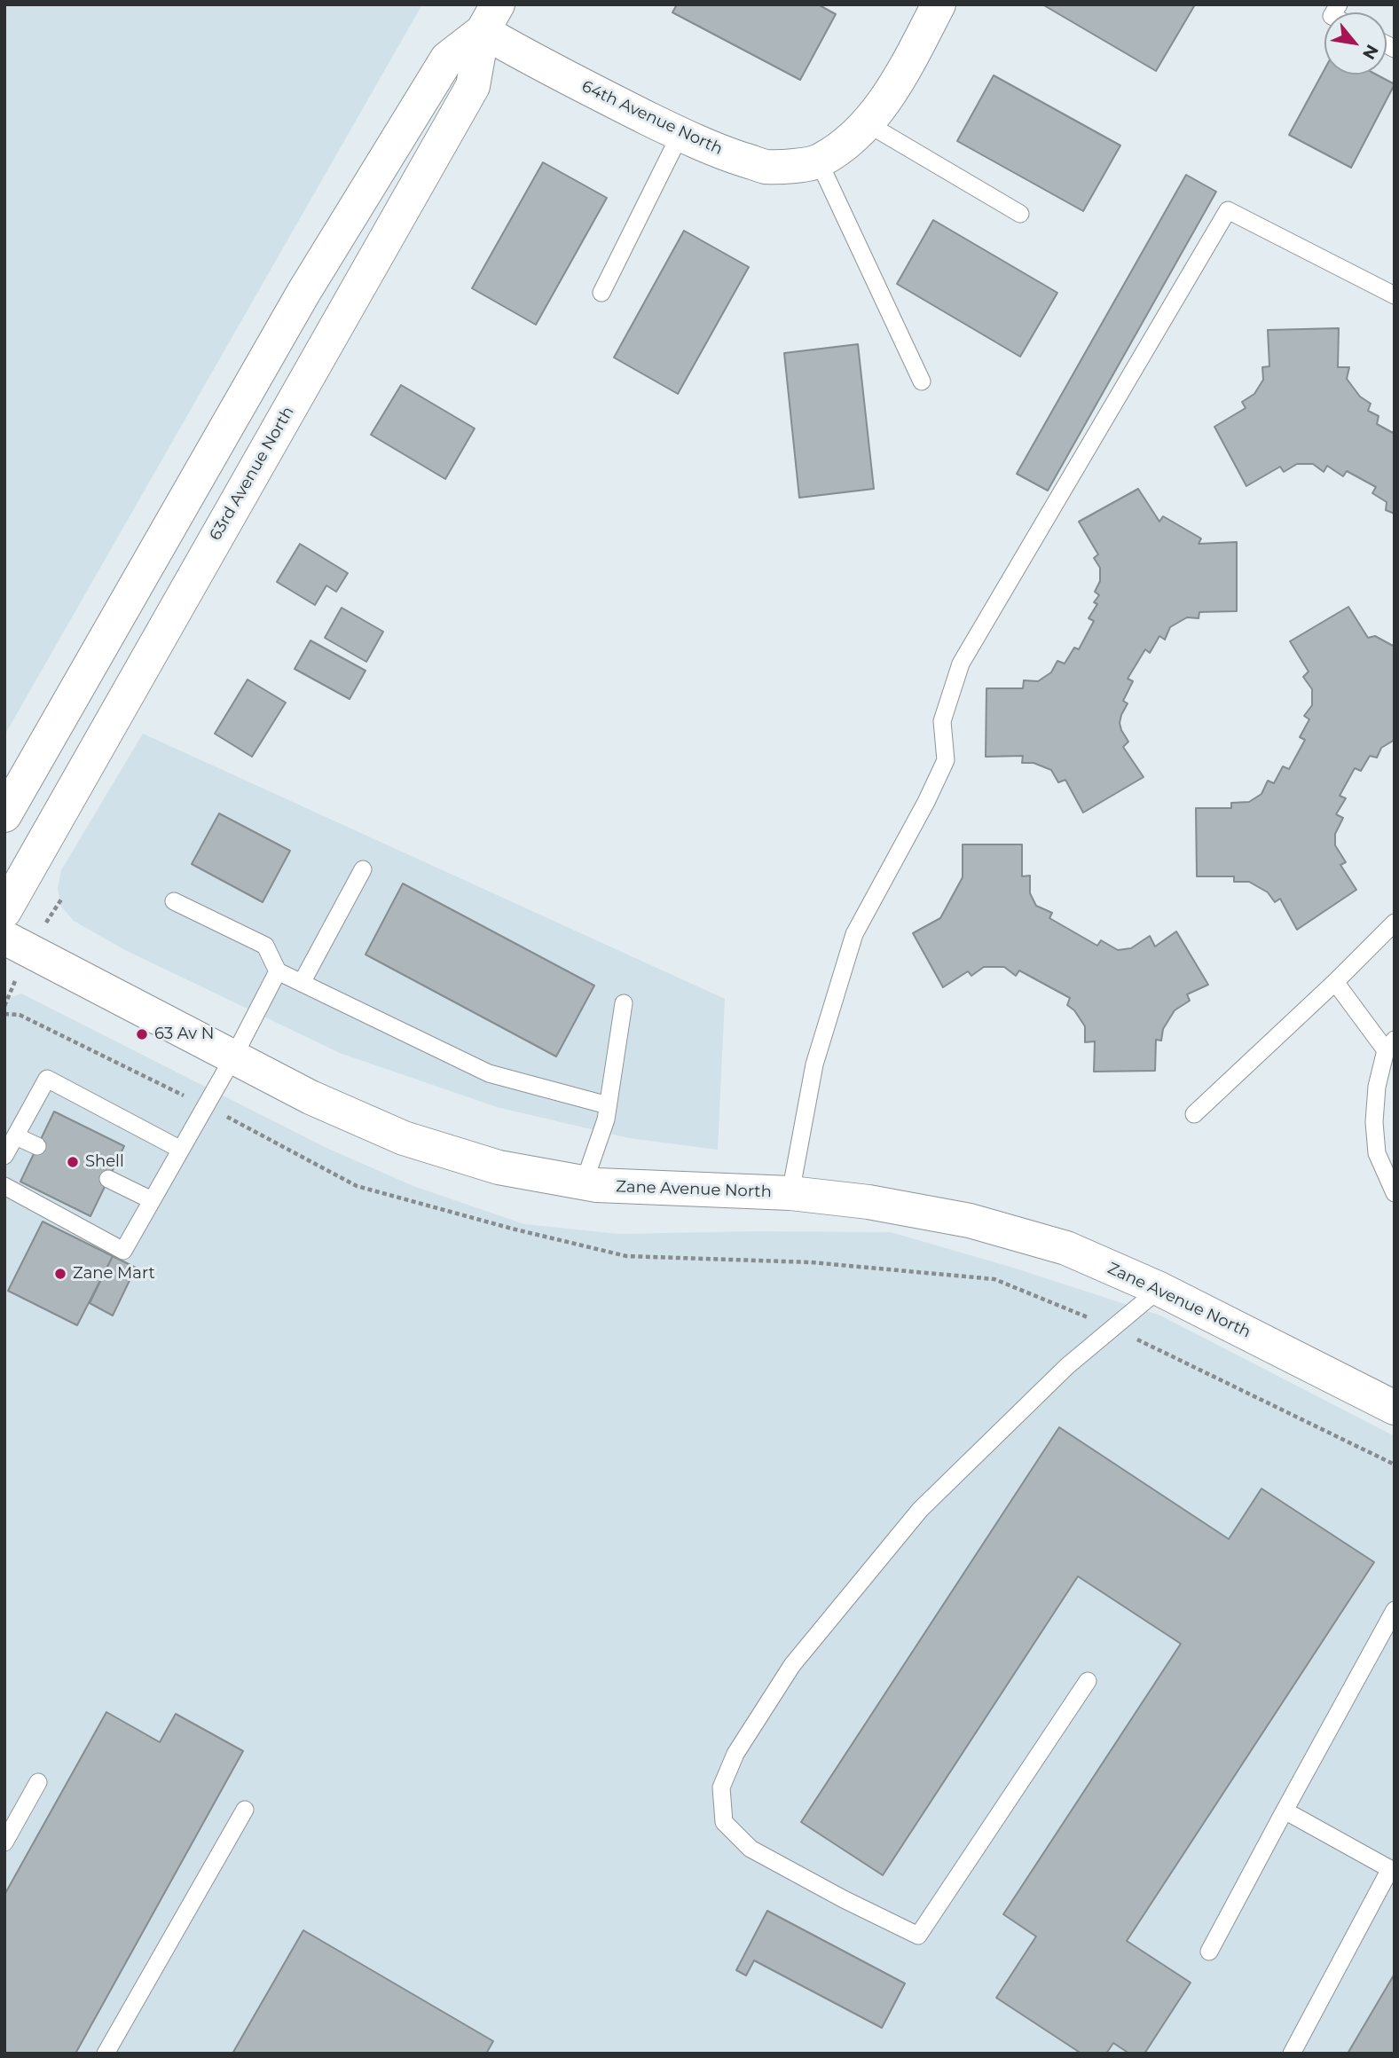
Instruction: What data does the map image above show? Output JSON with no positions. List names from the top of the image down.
{
  "streets": {
    "street": ["64th Avenue North", "63rd Avenue North", "Zane Avenue North"]
  },
  "crossings": [
    ["64th Avenue North", "63rd Avenue North"]
  ],
  "places": ["63 Av N", "Shell", "Zane Mart"],
  "north": "bottom right"
}
